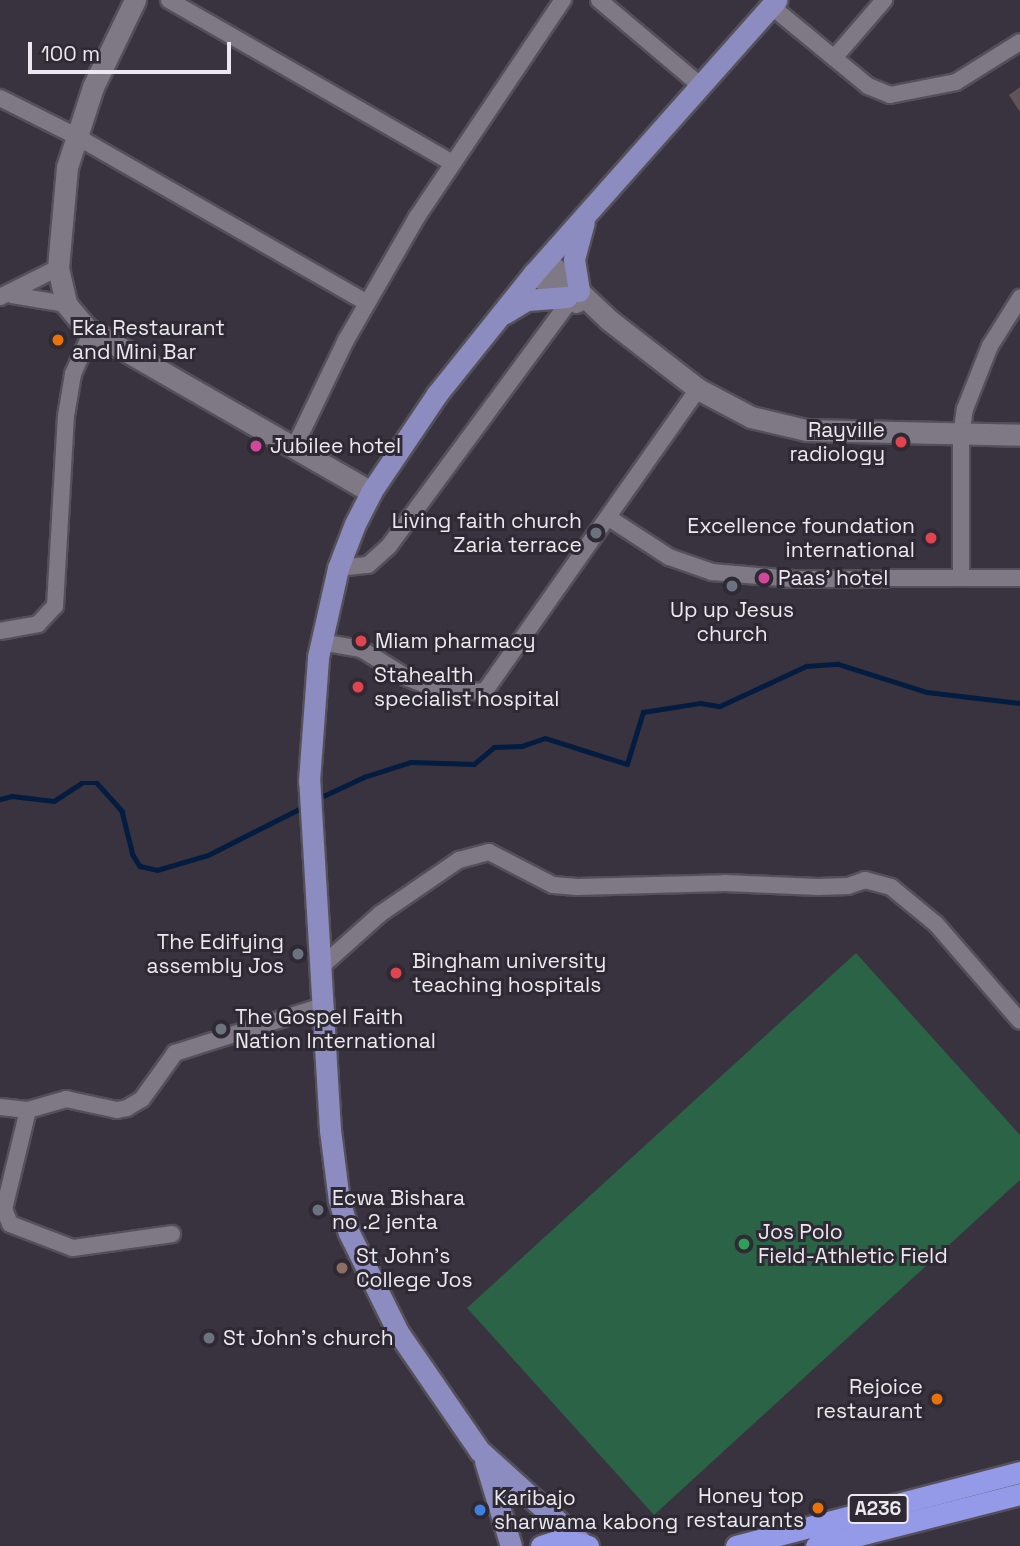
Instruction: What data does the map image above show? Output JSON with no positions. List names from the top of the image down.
{
  "streets": {
    "highway": ["A236"]
  },
  "places": [
    "Eka Restaurant and Mini Bar",
    "Rayville radiology",
    "Jubilee hotel",
    "Living faith church Zaria terrace",
    "Excellence foundation international",
    "Paas' hotel",
    "Up up Jesus church",
    "Miam pharmacy",
    "Stahealth specialist hospital",
    "The Edifying assembly Jos",
    "Bingham university teaching hospitals",
    "The Gospel Faith Nation International",
    "Ecwa Bishara no .2 jenta",
    "Jos Polo Field-Athletic Field",
    "St John's College Jos",
    "St John's church",
    "Rejoice restaurant",
    "Honey top restaurants",
    "Karibajo sharwama kabong"
  ],
  "scale_bar": "100 m"
}
